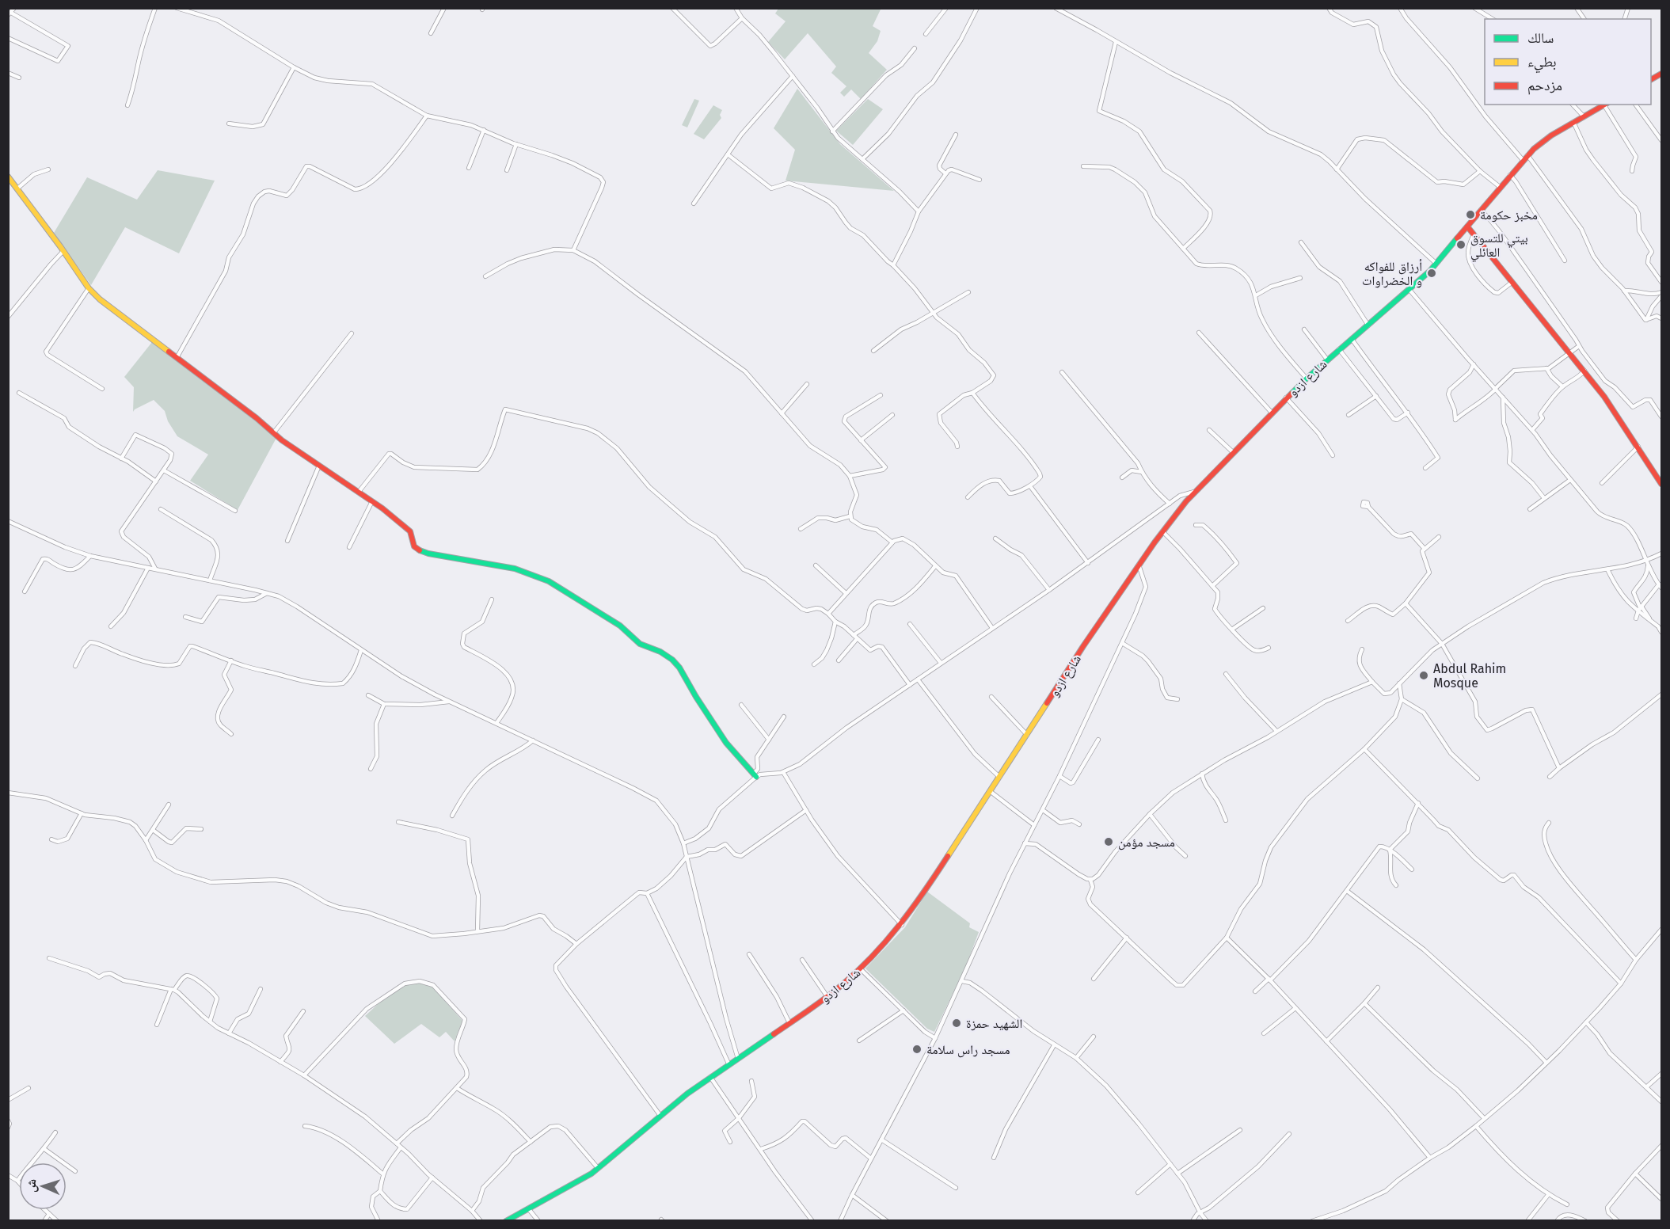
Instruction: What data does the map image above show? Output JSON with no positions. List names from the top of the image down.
{
  "streets": {
    "street": ["شارع ازدو"]
  },
  "places": [
    "مخبز حكومة",
    "بيتي للتسوق العائلي",
    "أرزاق للفواكه و الخضراوات",
    "Abdul Rahim Mosque",
    "مسجد مؤمن",
    "الشهيد حمزة",
    "مسجد راس سلامة"
  ],
  "legend": ["سالك", "بطيء", "مزدحم"],
  "north": "left"
}
